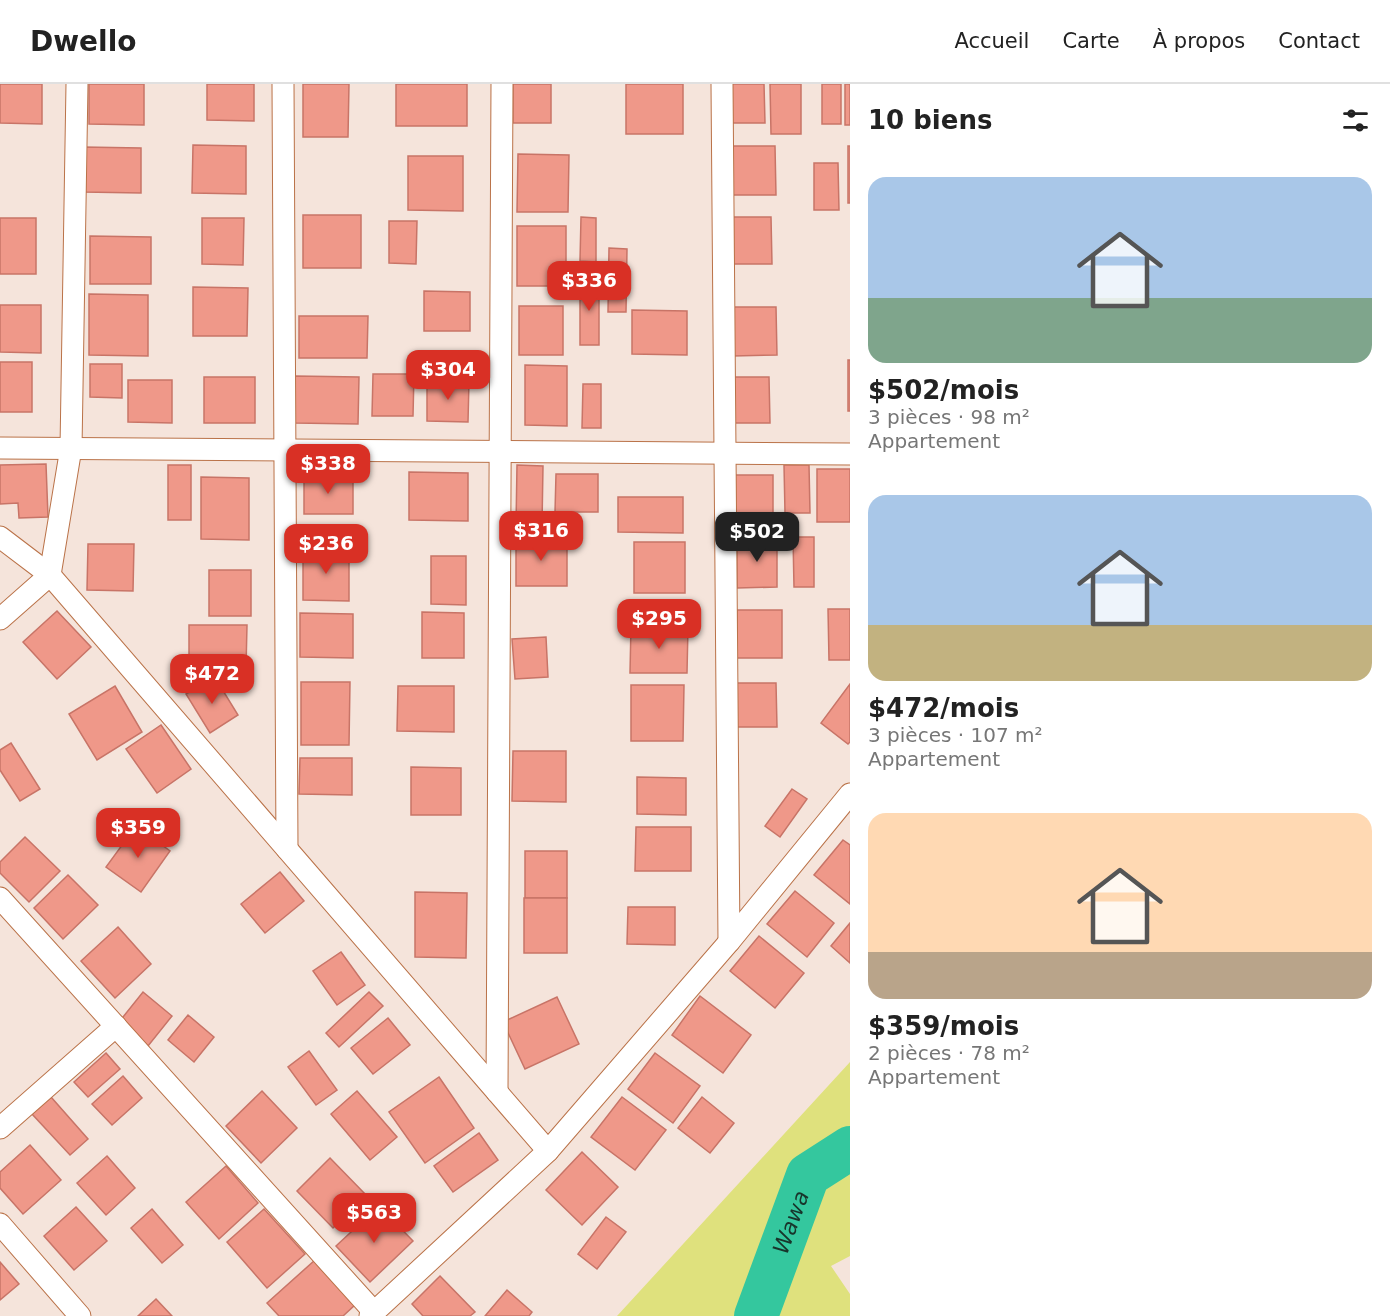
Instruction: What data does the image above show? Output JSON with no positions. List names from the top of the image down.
{
  "water": ["Wawa"],
  "page": {
    "header": "Dwello",
    "nav": [
      "Accueil",
      "Carte",
      "À propos",
      "Contact"
    ],
    "heading": "10 biens",
    "list": [
      {
        "name": "$502/mois",
        "note": "3 pièces · 98 m² · Appartement"
      },
      {
        "name": "$472/mois",
        "note": "3 pièces · 107 m² · Appartement"
      },
      {
        "name": "$359/mois",
        "note": "2 pièces · 78 m² · Appartement"
      }
    ],
    "price": [
      "$336",
      "$304",
      "$338",
      "$316",
      "$502",
      "$236",
      "$295",
      "$472",
      "$359",
      "$563"
    ]
  }
}
